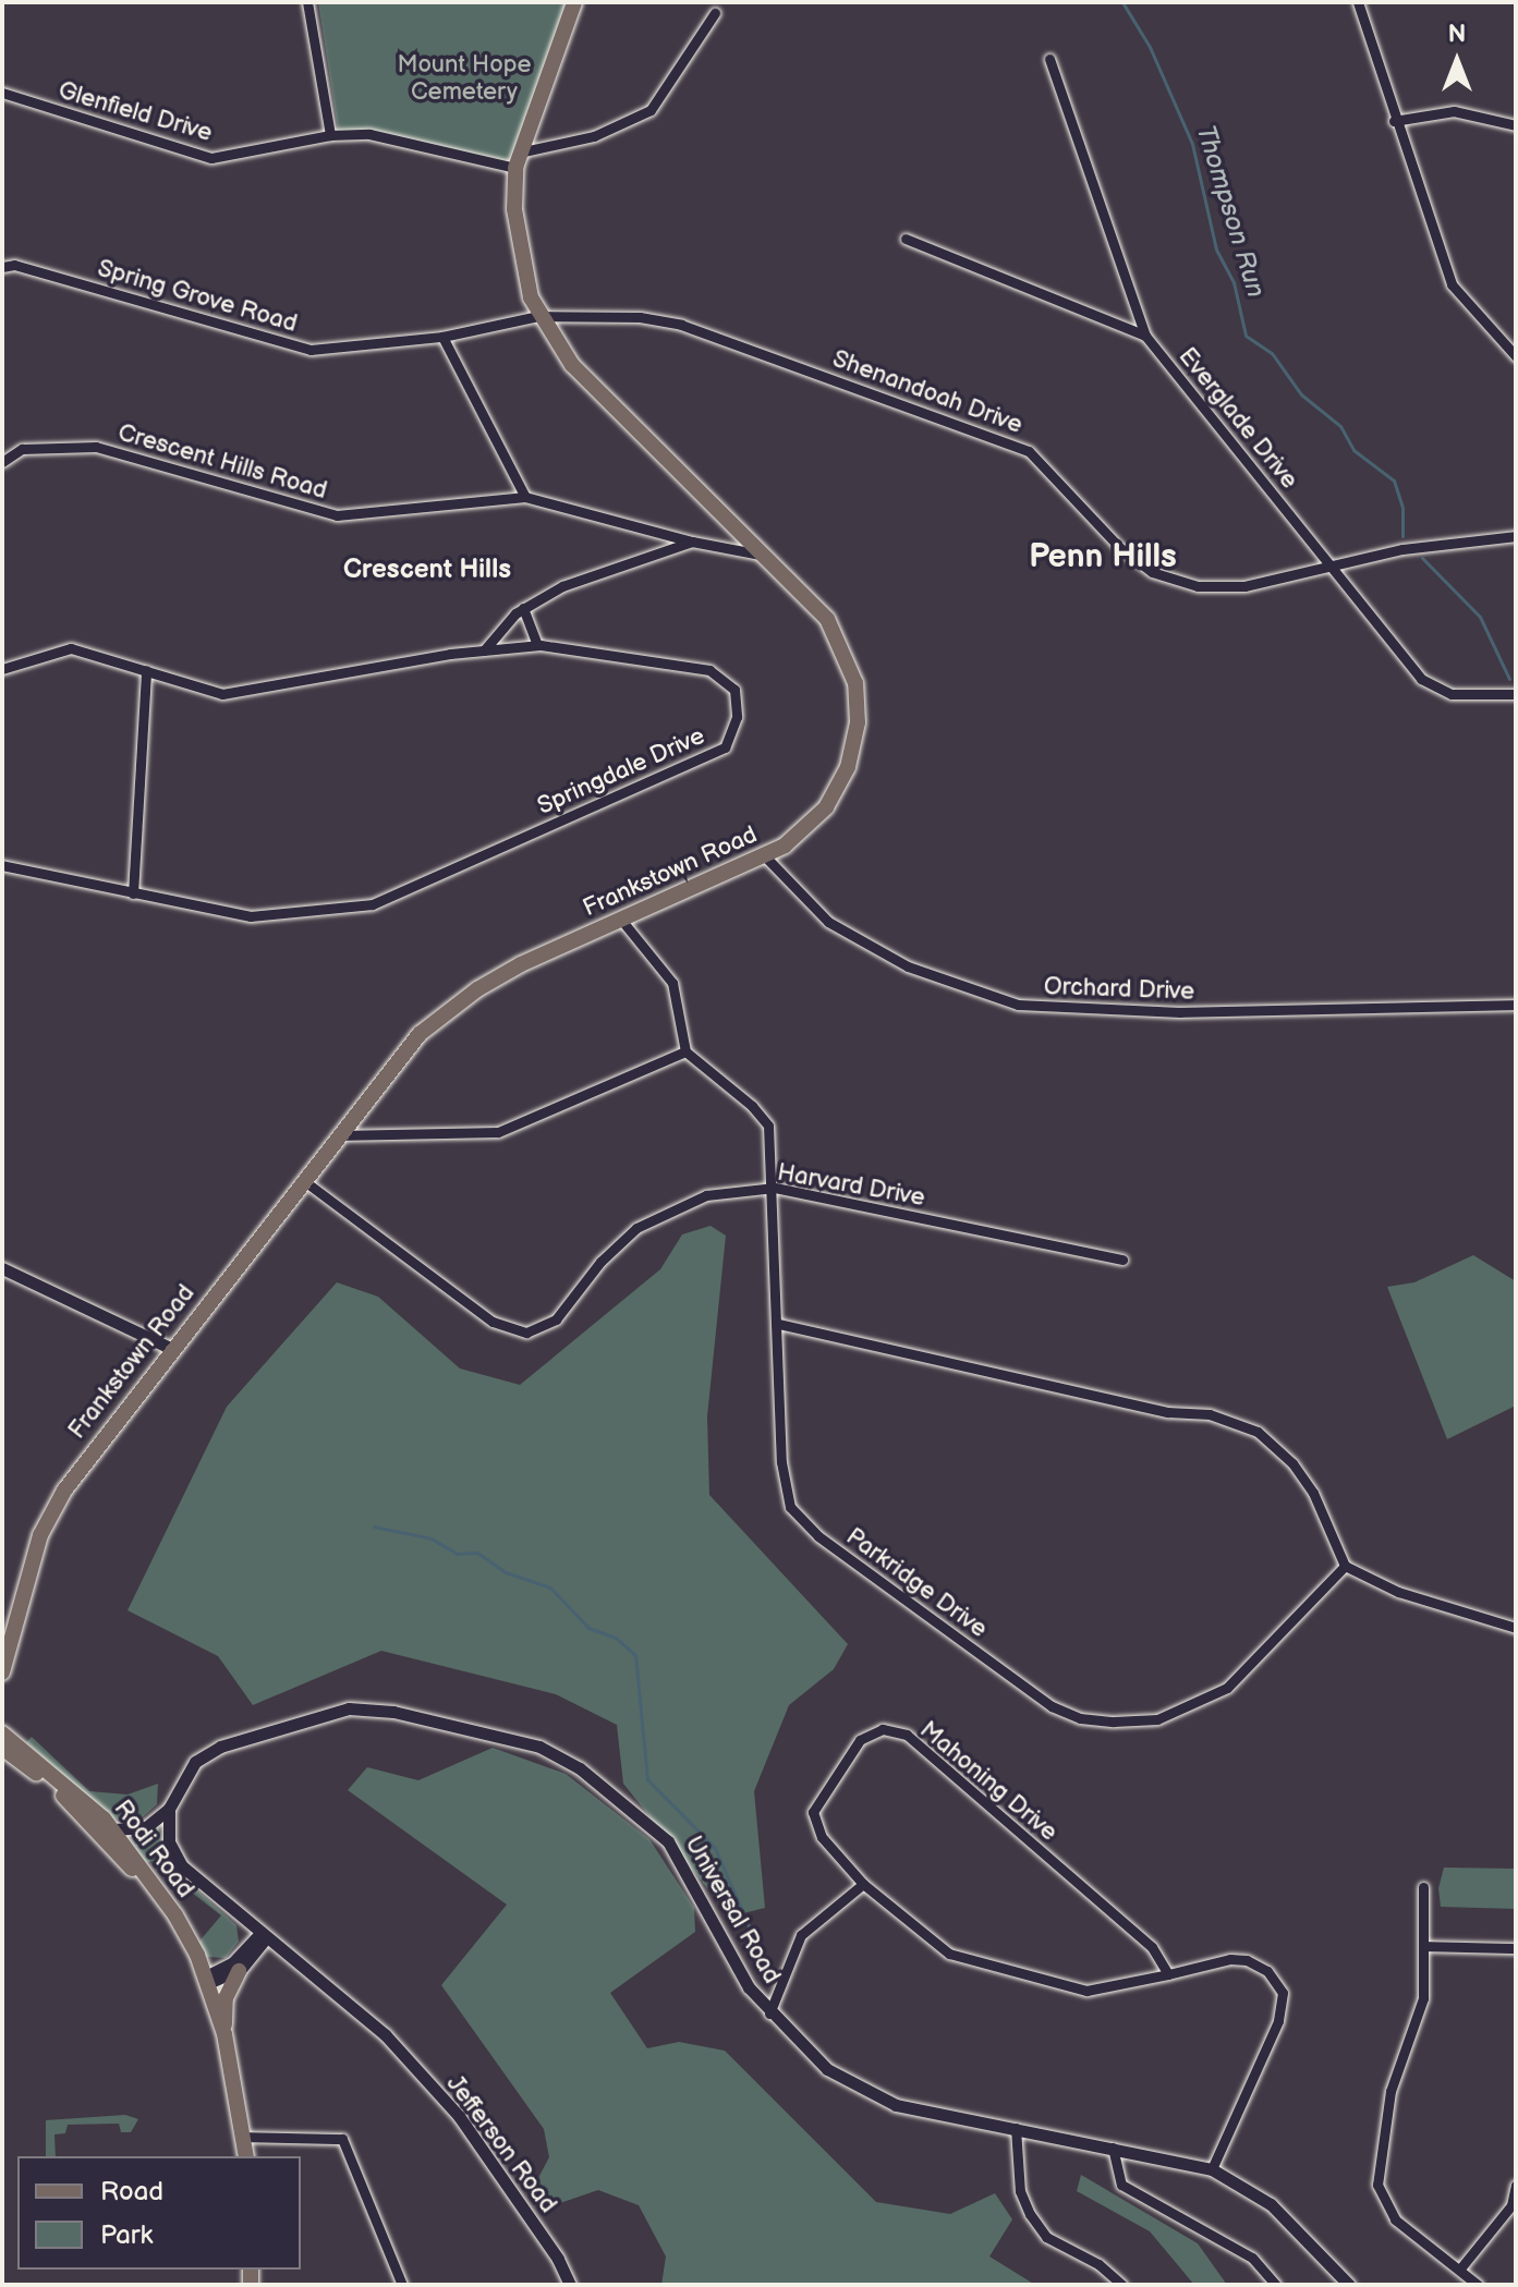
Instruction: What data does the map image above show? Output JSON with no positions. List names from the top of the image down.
{
  "streets": {
    "main road": ["Frankstown Road", "Rodi Road"],
    "street": [
      "Glenfield Drive",
      "Spring Grove Road",
      "Shenandoah Drive",
      "Everglade Drive",
      "Crescent Hills Road",
      "Springdale Drive",
      "Orchard Drive",
      "Harvard Drive",
      "Parkridge Drive",
      "Mahoning Drive",
      "Universal Road",
      "Jefferson Road"
    ]
  },
  "crossings": [
    ["Glenfield Drive", "Frankstown Road"],
    ["Spring Grove Road", "Shenandoah Drive"],
    ["Spring Grove Road", "Frankstown Road"],
    ["Shenandoah Drive", "Everglade Drive"],
    ["Shenandoah Drive", "Frankstown Road"],
    ["Crescent Hills Road", "Frankstown Road"],
    ["Frankstown Road", "Orchard Drive"],
    ["Frankstown Road", "Harvard Drive"],
    ["Harvard Drive", "Parkridge Drive"],
    ["Universal Road", "Jefferson Road"]
  ],
  "districts": ["Penn Hills", "Crescent Hills"],
  "water": ["Thompson Run"],
  "parks": ["Mount Hope Cemetery"],
  "legend": ["Road", "Park"],
  "north": "top"
}
